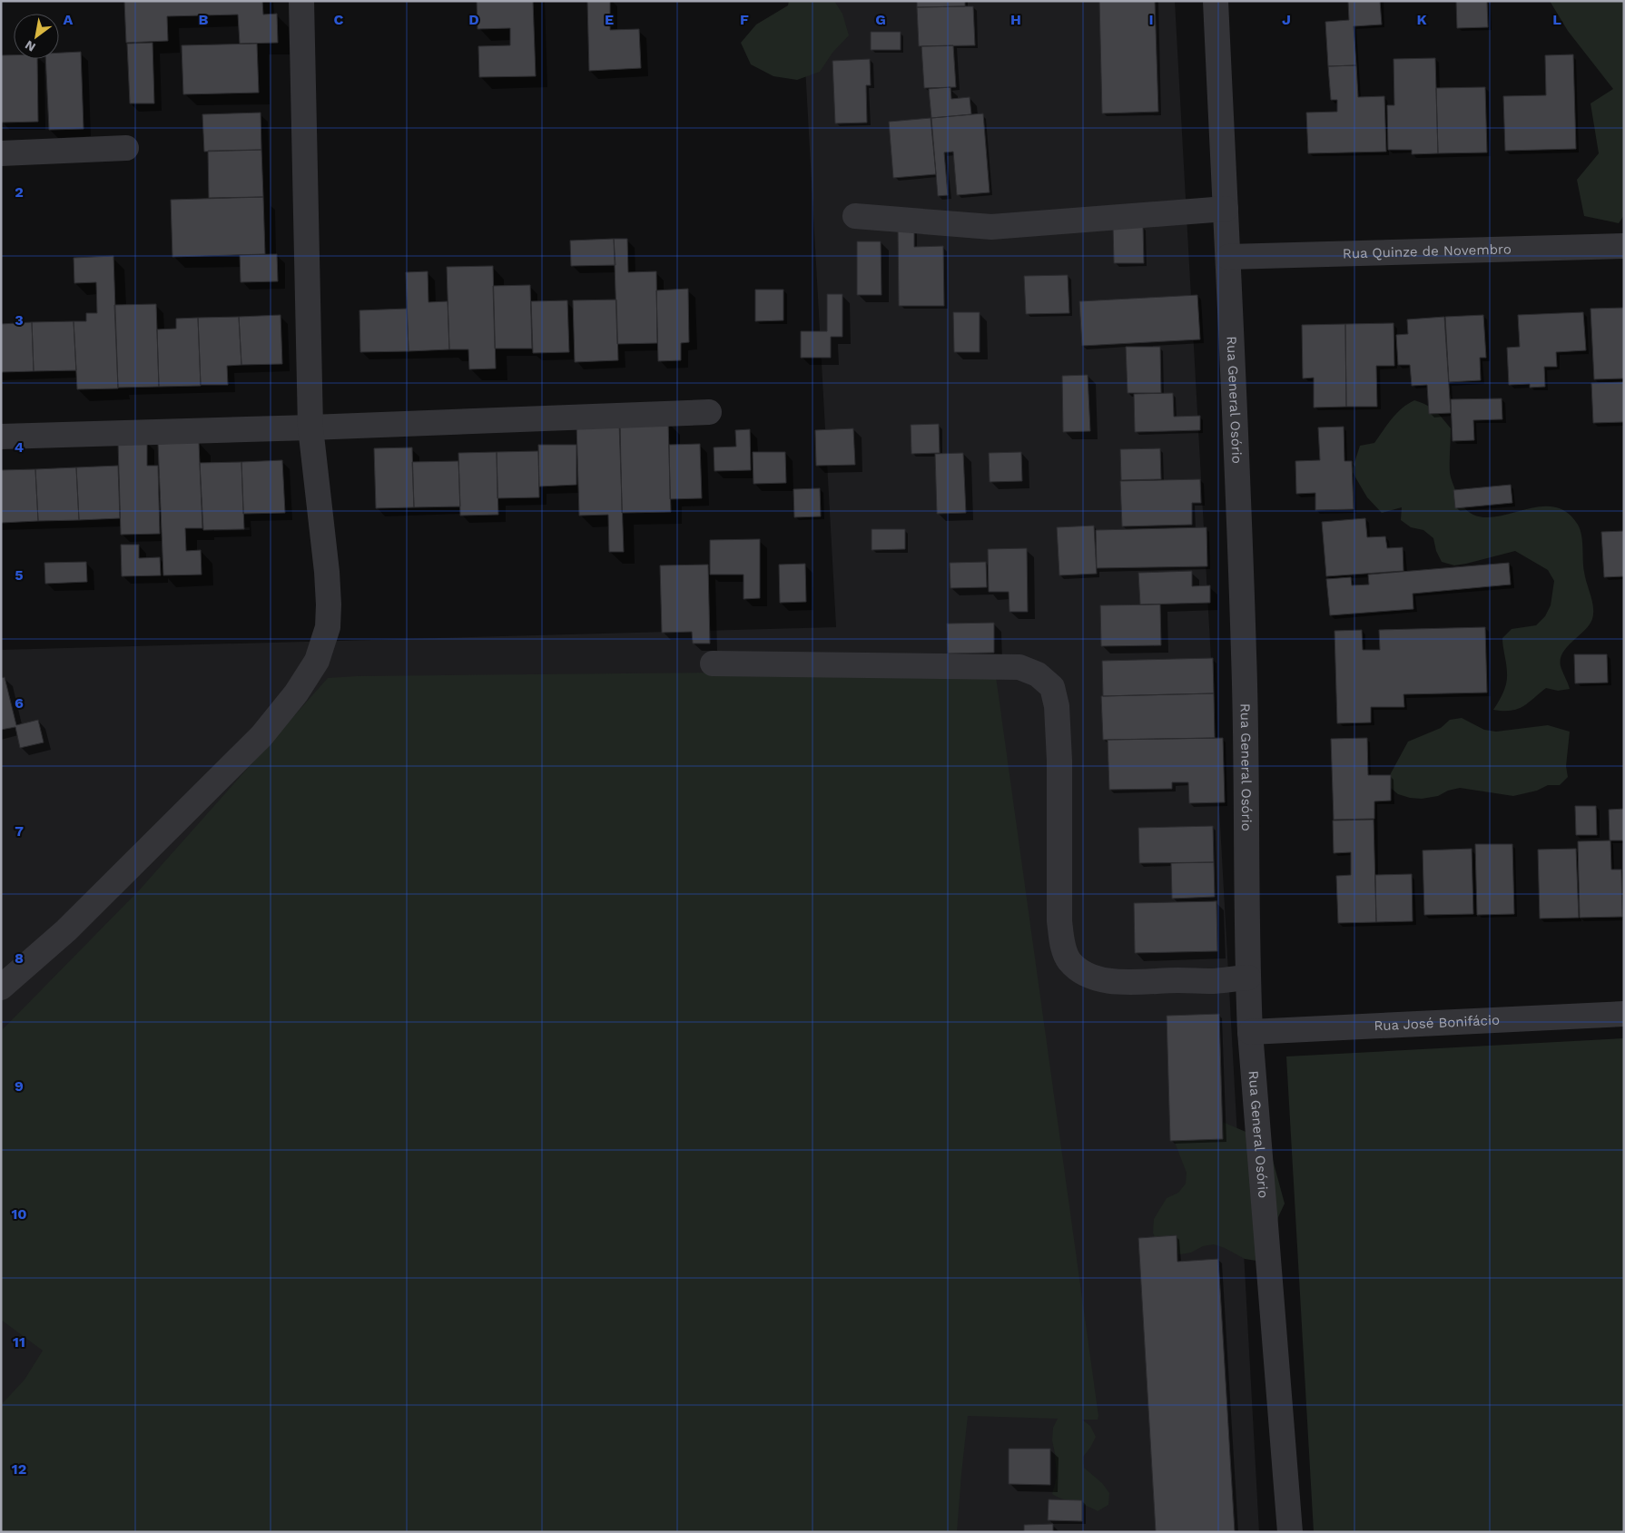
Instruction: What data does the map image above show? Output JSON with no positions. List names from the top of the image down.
{
  "streets": {
    "street": ["Rua Quinze de Novembro", "Rua General Osório", "Rua José Bonifácio"]
  },
  "crossings": [
    ["Rua Quinze de Novembro", "Rua General Osório"],
    ["Rua General Osório", "Rua José Bonifácio"]
  ],
  "north": "bottom left",
  "grid": {
    "columns": [
      "A",
      "B",
      "C",
      "D",
      "E",
      "F",
      "G",
      "H",
      "I",
      "J",
      "K",
      "L"
    ],
    "rows": [
      "2",
      "3",
      "4",
      "5",
      "6",
      "7",
      "8",
      "9",
      "10",
      "11",
      "12"
    ]
  }
}
